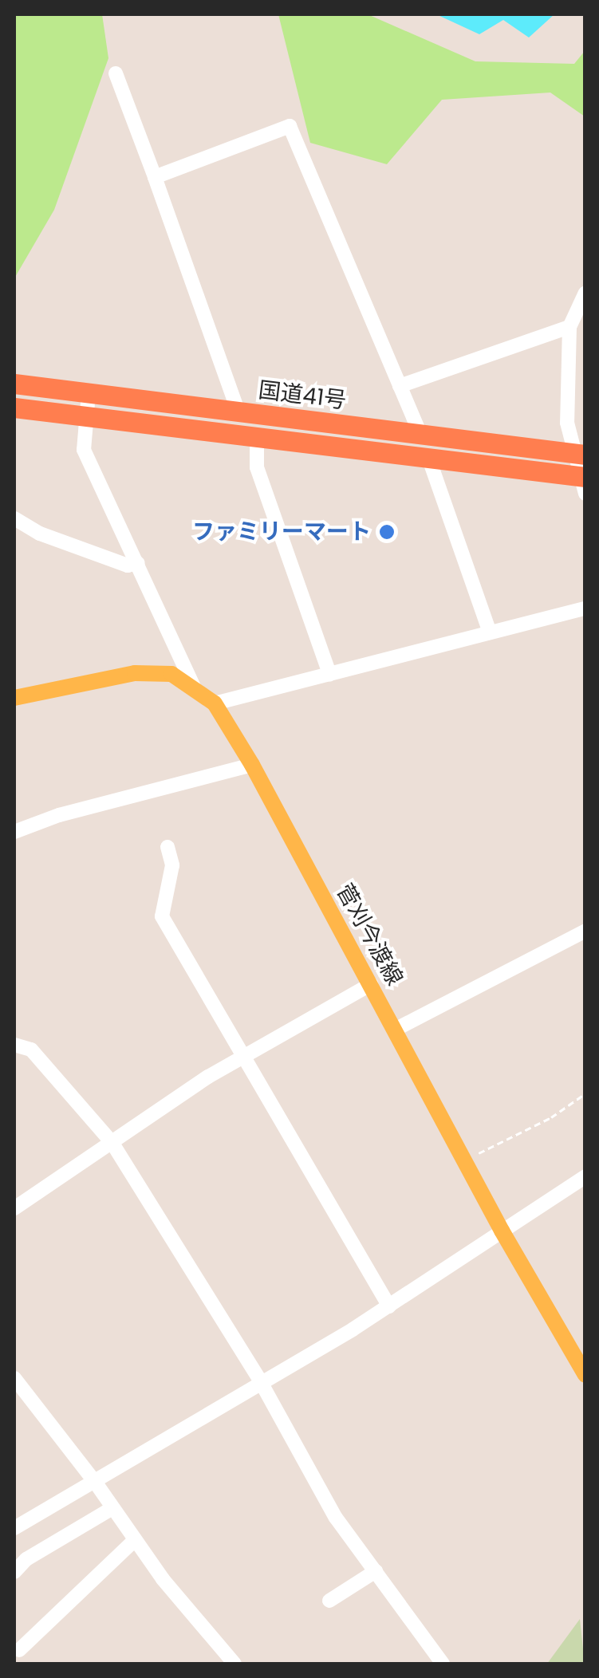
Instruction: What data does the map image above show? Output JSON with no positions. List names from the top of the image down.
{
  "streets": {
    "highway": ["国道41号"],
    "main road": ["菅刈今渡線"]
  },
  "places": ["ファミリーマート"]
}
